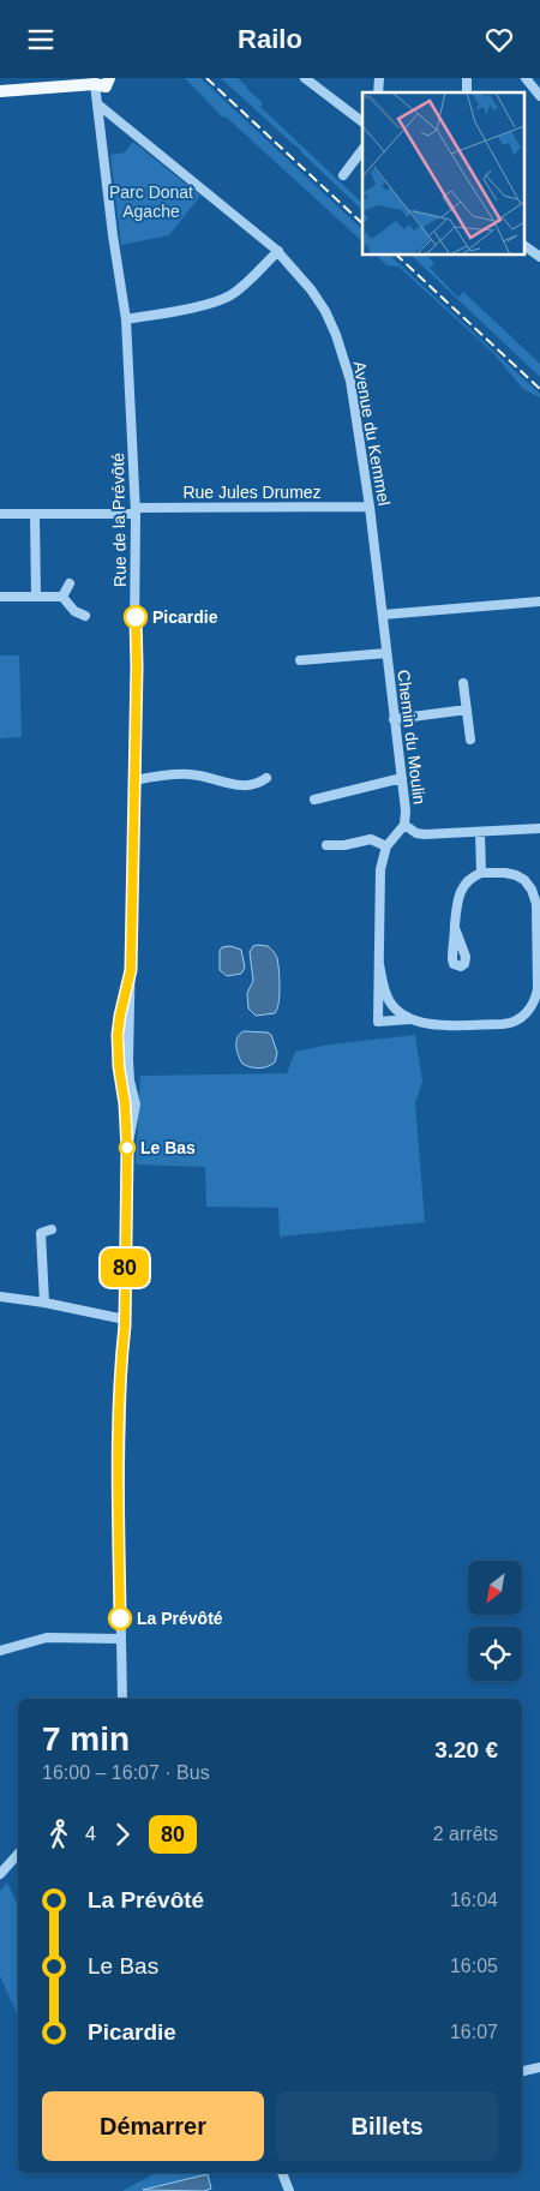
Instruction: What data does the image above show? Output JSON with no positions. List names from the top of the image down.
{
  "streets": {
    "street": [
      "Avenue du Kemmel",
      "Rue Jules Drumez",
      "Rue de la Prévôté",
      "Chemin du Moulin"
    ]
  },
  "crossings": [
    ["Avenue du Kemmel", "Rue Jules Drumez"],
    ["Avenue du Kemmel", "Rue de la Prévôté"],
    ["Avenue du Kemmel", "Chemin du Moulin"],
    ["Rue Jules Drumez", "Rue de la Prévôté"]
  ],
  "parks": ["Parc Donat Agache"],
  "places": ["Picardie", "Le Bas", "La Prévôté"],
  "lines": ["bus line 80"],
  "north": "bottom left",
  "page": {
    "header": "Railo",
    "on_map": "80",
    "heading": ["7 min", "16:00 – 16:07 · Bus", "3.20 €"],
    "legs": ["4", "80", "2 arrêts"],
    "list": [
      {
        "name": "La Prévôté",
        "value": "16:04"
      },
      {
        "name": "Le Bas",
        "value": "16:05"
      },
      {
        "name": "Picardie",
        "value": "16:07"
      }
    ],
    "buttons": ["Démarrer", "Billets"]
  }
}
